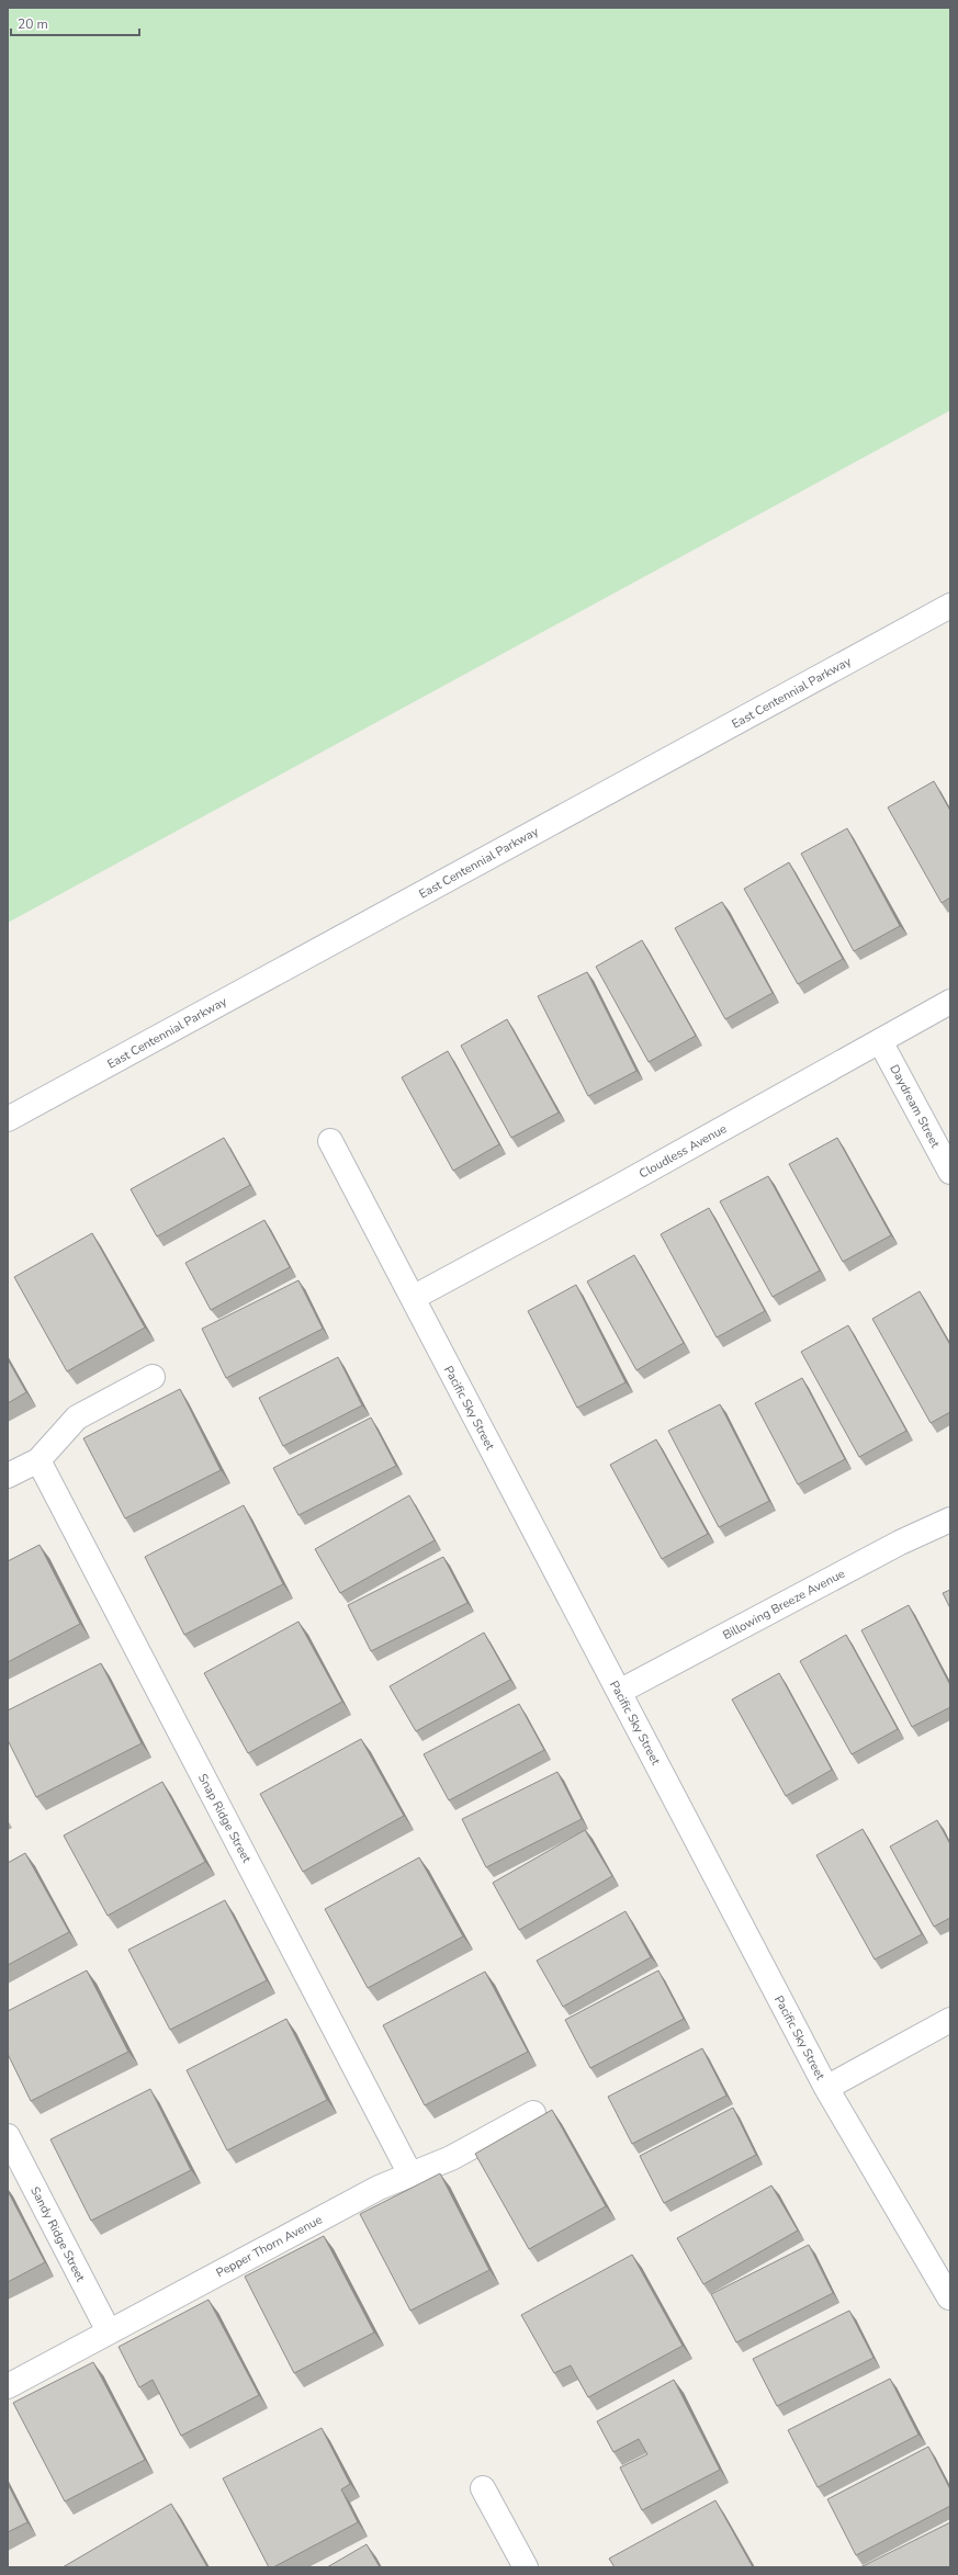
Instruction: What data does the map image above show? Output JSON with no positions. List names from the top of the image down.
{
  "streets": {
    "street": [
      "East Centennial Parkway",
      "Daydream Street",
      "Cloudless Avenue",
      "Pacific Sky Street",
      "Billowing Breeze Avenue",
      "Snap Ridge Street",
      "Sandy Ridge Street",
      "Pepper Thorn Avenue"
    ]
  },
  "crossings": [
    ["Daydream Street", "Cloudless Avenue"],
    ["Cloudless Avenue", "Pacific Sky Street"],
    ["Pacific Sky Street", "Billowing Breeze Avenue"],
    ["Snap Ridge Street", "Pepper Thorn Avenue"],
    ["Sandy Ridge Street", "Pepper Thorn Avenue"]
  ],
  "scale_bar": "20 m"
}
